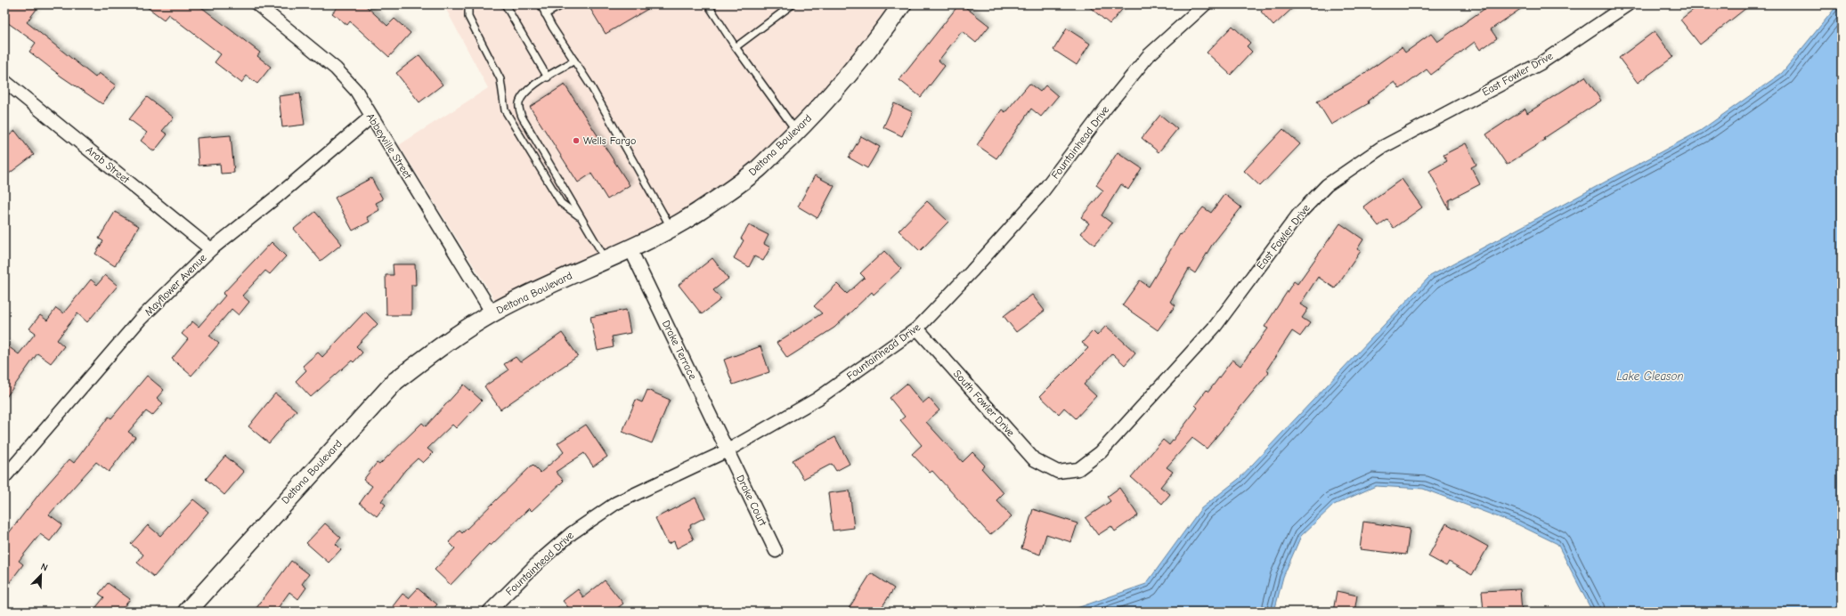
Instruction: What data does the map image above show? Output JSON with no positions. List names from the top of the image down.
{
  "streets": {
    "street": [
      "East Fowler Drive",
      "Fountainhead Drive",
      "Deltona Boulevard",
      "Abbeyville Street",
      "Arab Street",
      "Mayflower Avenue",
      "Drake Terrace",
      "South Fowler Drive",
      "Drake Court"
    ]
  },
  "crossings": [
    ["East Fowler Drive", "South Fowler Drive"],
    ["Fountainhead Drive", "Drake Terrace"],
    ["Fountainhead Drive", "South Fowler Drive"],
    ["Fountainhead Drive", "Drake Court"],
    ["Deltona Boulevard", "Abbeyville Street"],
    ["Deltona Boulevard", "Drake Terrace"],
    ["Abbeyville Street", "Mayflower Avenue"],
    ["Arab Street", "Mayflower Avenue"],
    ["Drake Terrace", "Drake Court"]
  ],
  "water": ["Lake Gleason"],
  "places": ["Wells Fargo"],
  "north": "top right"
}
